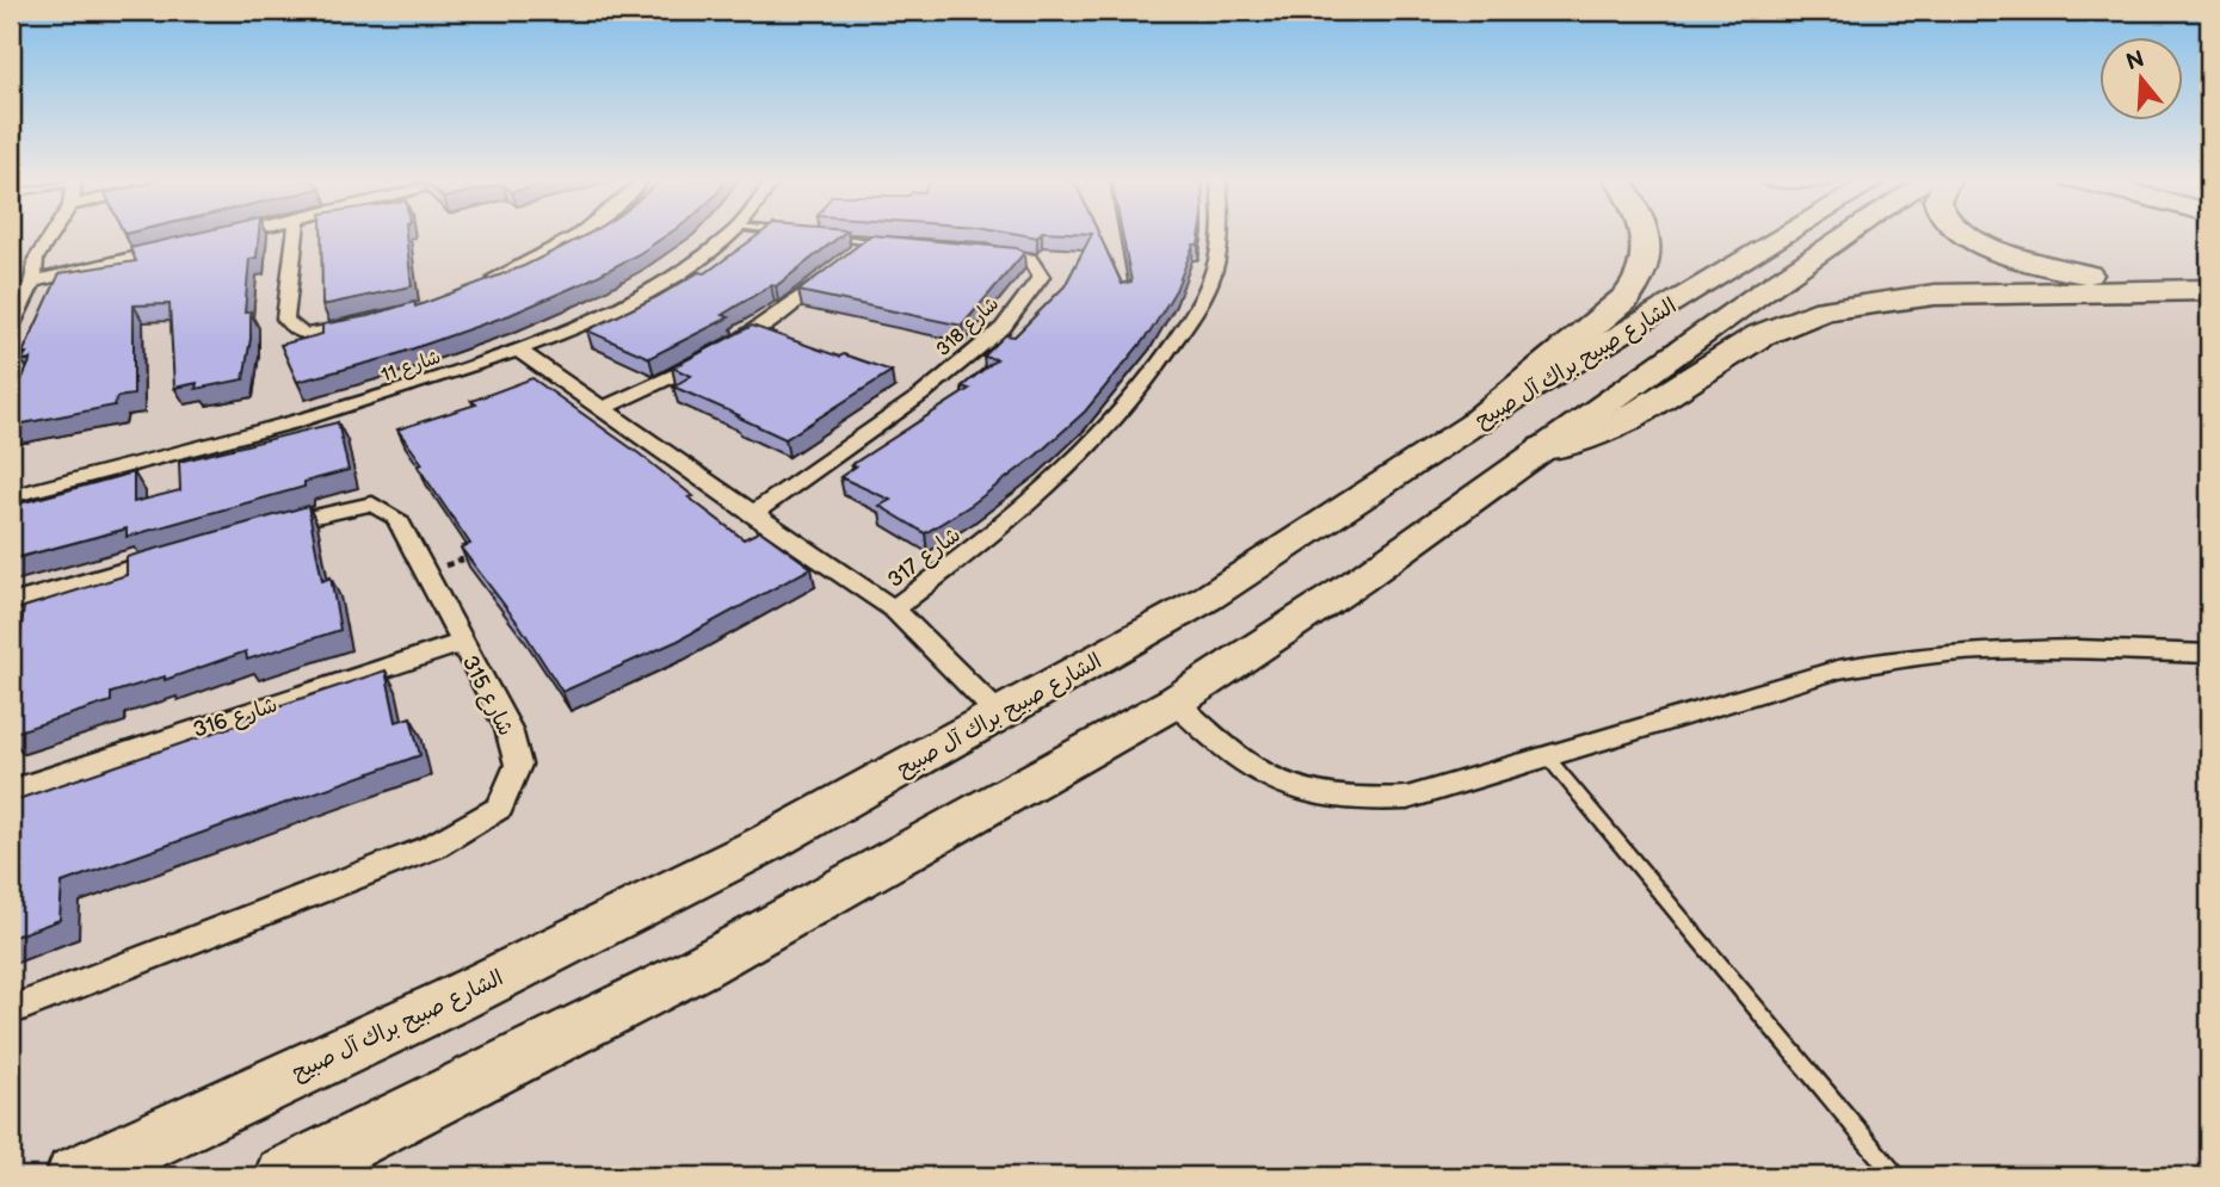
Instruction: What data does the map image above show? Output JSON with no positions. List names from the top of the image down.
{
  "streets": {
    "main road": ["الشارع صبيح براك آل صبيح"],
    "street": [
      "شارع 318",
      "شارع 11",
      "شارع 317",
      "شارع 315",
      "شارع 316"
    ]
  },
  "crossings": [
    ["شارع 318", "شارع 317"],
    ["شارع 11", "شارع 317"],
    ["شارع 315", "شارع 316"]
  ],
  "north": "top"
}
